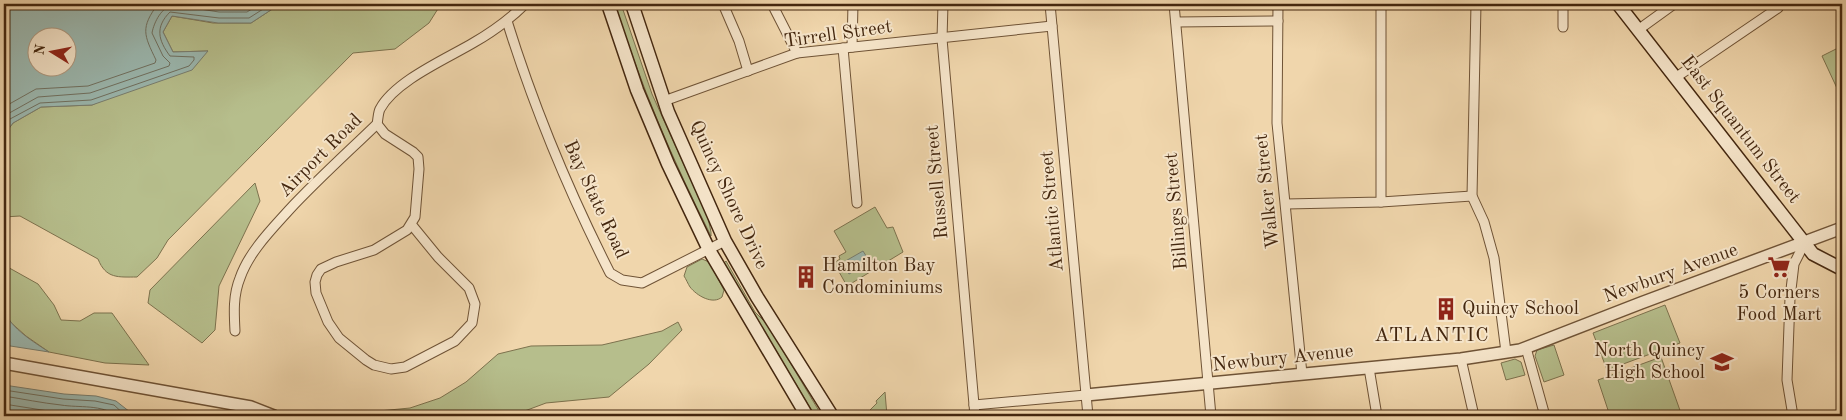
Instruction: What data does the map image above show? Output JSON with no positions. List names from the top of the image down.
{
  "streets": {
    "main road": ["East Squantum Street", "Quincy Shore Drive"],
    "street": [
      "Tirrell Street",
      "Airport Road",
      "Russell Street",
      "Walker Street",
      "Bay State Road",
      "Atlantic Street",
      "Billings Street",
      "Newbury Avenue"
    ]
  },
  "crossings": [
    ["Tirrell Street", "Russell Street"],
    ["Tirrell Street", "Quincy Shore Drive"],
    ["Tirrell Street", "Atlantic Street"],
    ["East Squantum Street", "Newbury Avenue"],
    ["Airport Road", "Bay State Road"],
    ["Russell Street", "Newbury Avenue"],
    ["Walker Street", "Newbury Avenue"],
    ["Quincy Shore Drive", "Bay State Road"],
    ["Atlantic Street", "Newbury Avenue"],
    ["Billings Street", "Newbury Avenue"]
  ],
  "districts": ["ATLANTIC"],
  "places": {
    "supermarket": ["5 Corners Food Mart"],
    "building": ["Hamilton Bay Condominiums", "Quincy School"],
    "school or university": ["North Quincy High School"]
  },
  "north": "left"
}
